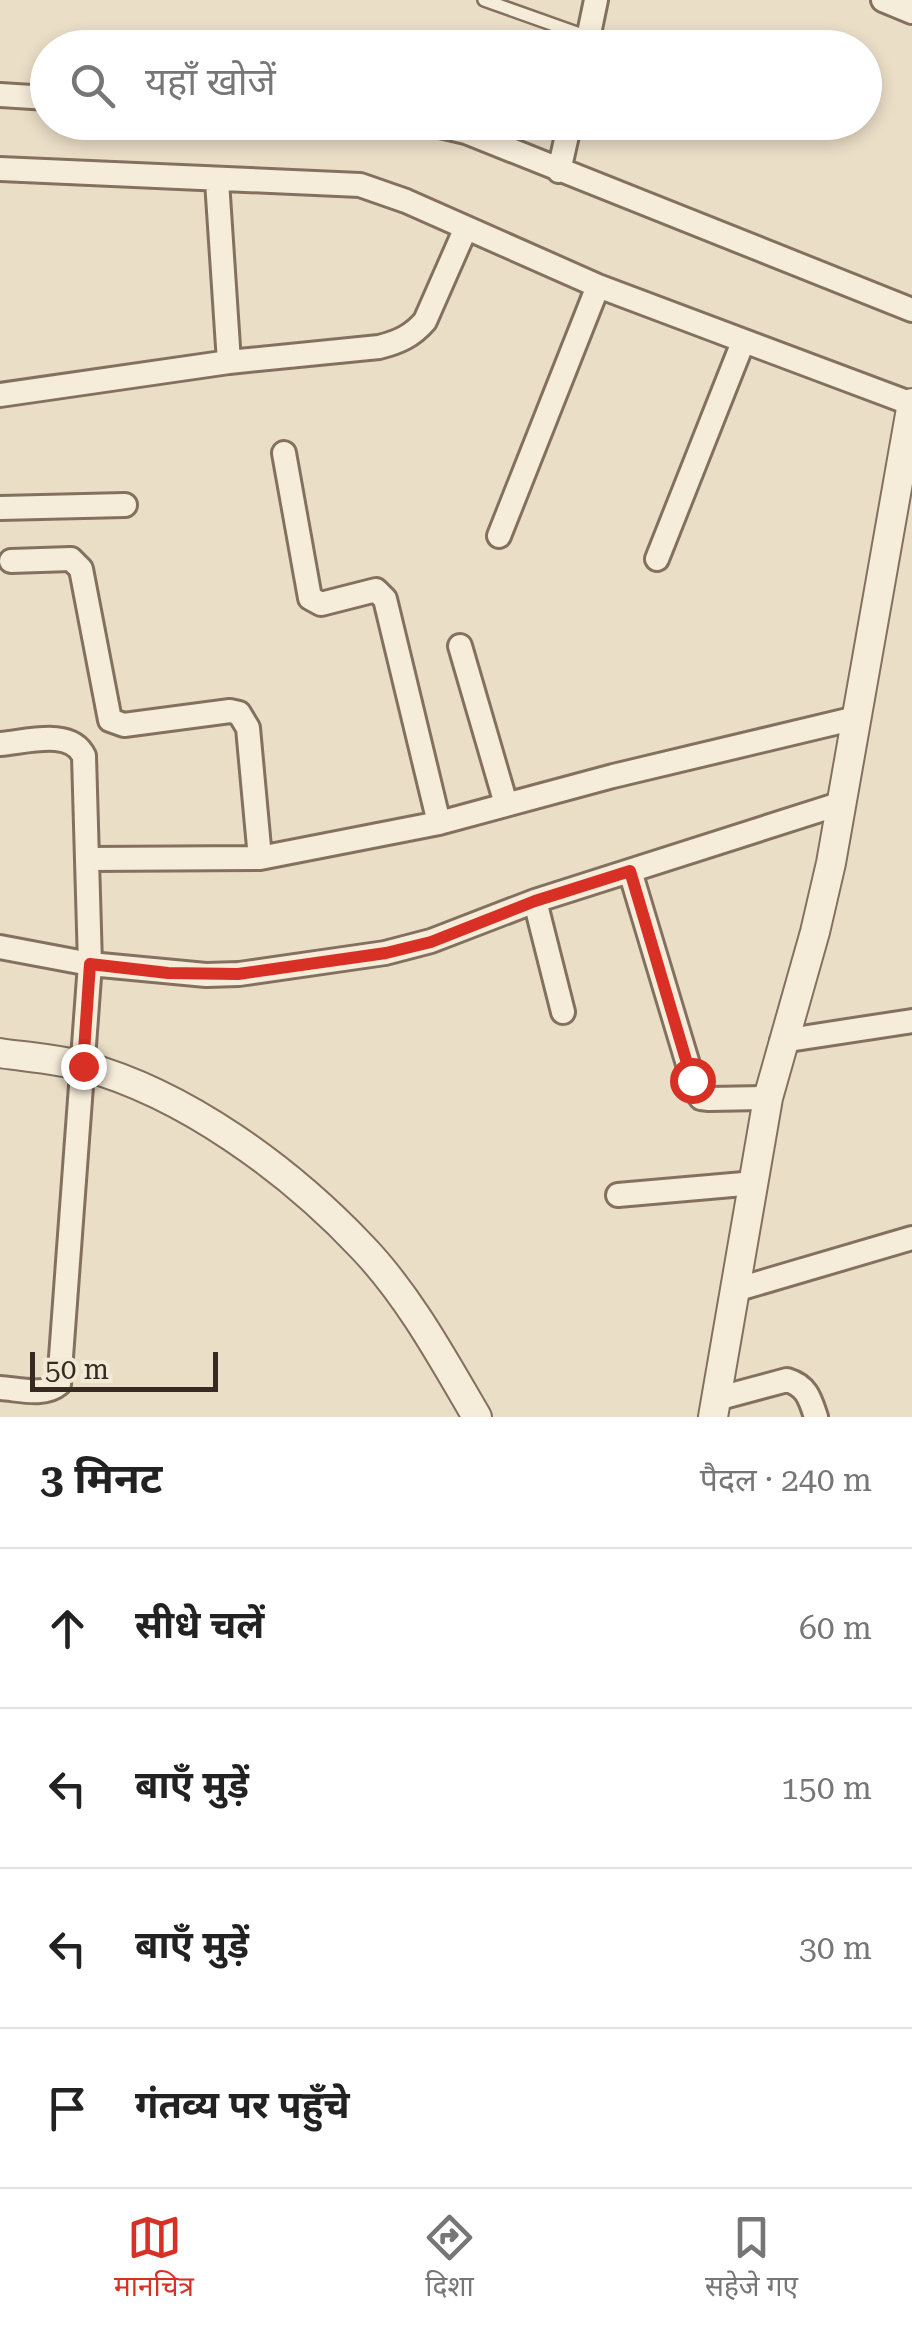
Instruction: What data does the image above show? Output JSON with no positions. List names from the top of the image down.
{
  "scale_bar": "50 m",
  "page": {
    "search": "यहाँ खोजें",
    "scale": "50 m",
    "heading": ["3 मिनट", "पैदल · 240 m"],
    "list": [
      ["सीधे चलें", "60 m"],
      ["बाएँ मुड़ें", "150 m"],
      ["बाएँ मुड़ें", "30 m"],
      "गंतव्य पर पहुँचे"
    ],
    "nav": ["मानचित्र", "दिशा", "सहेजे गए"]
  }
}
